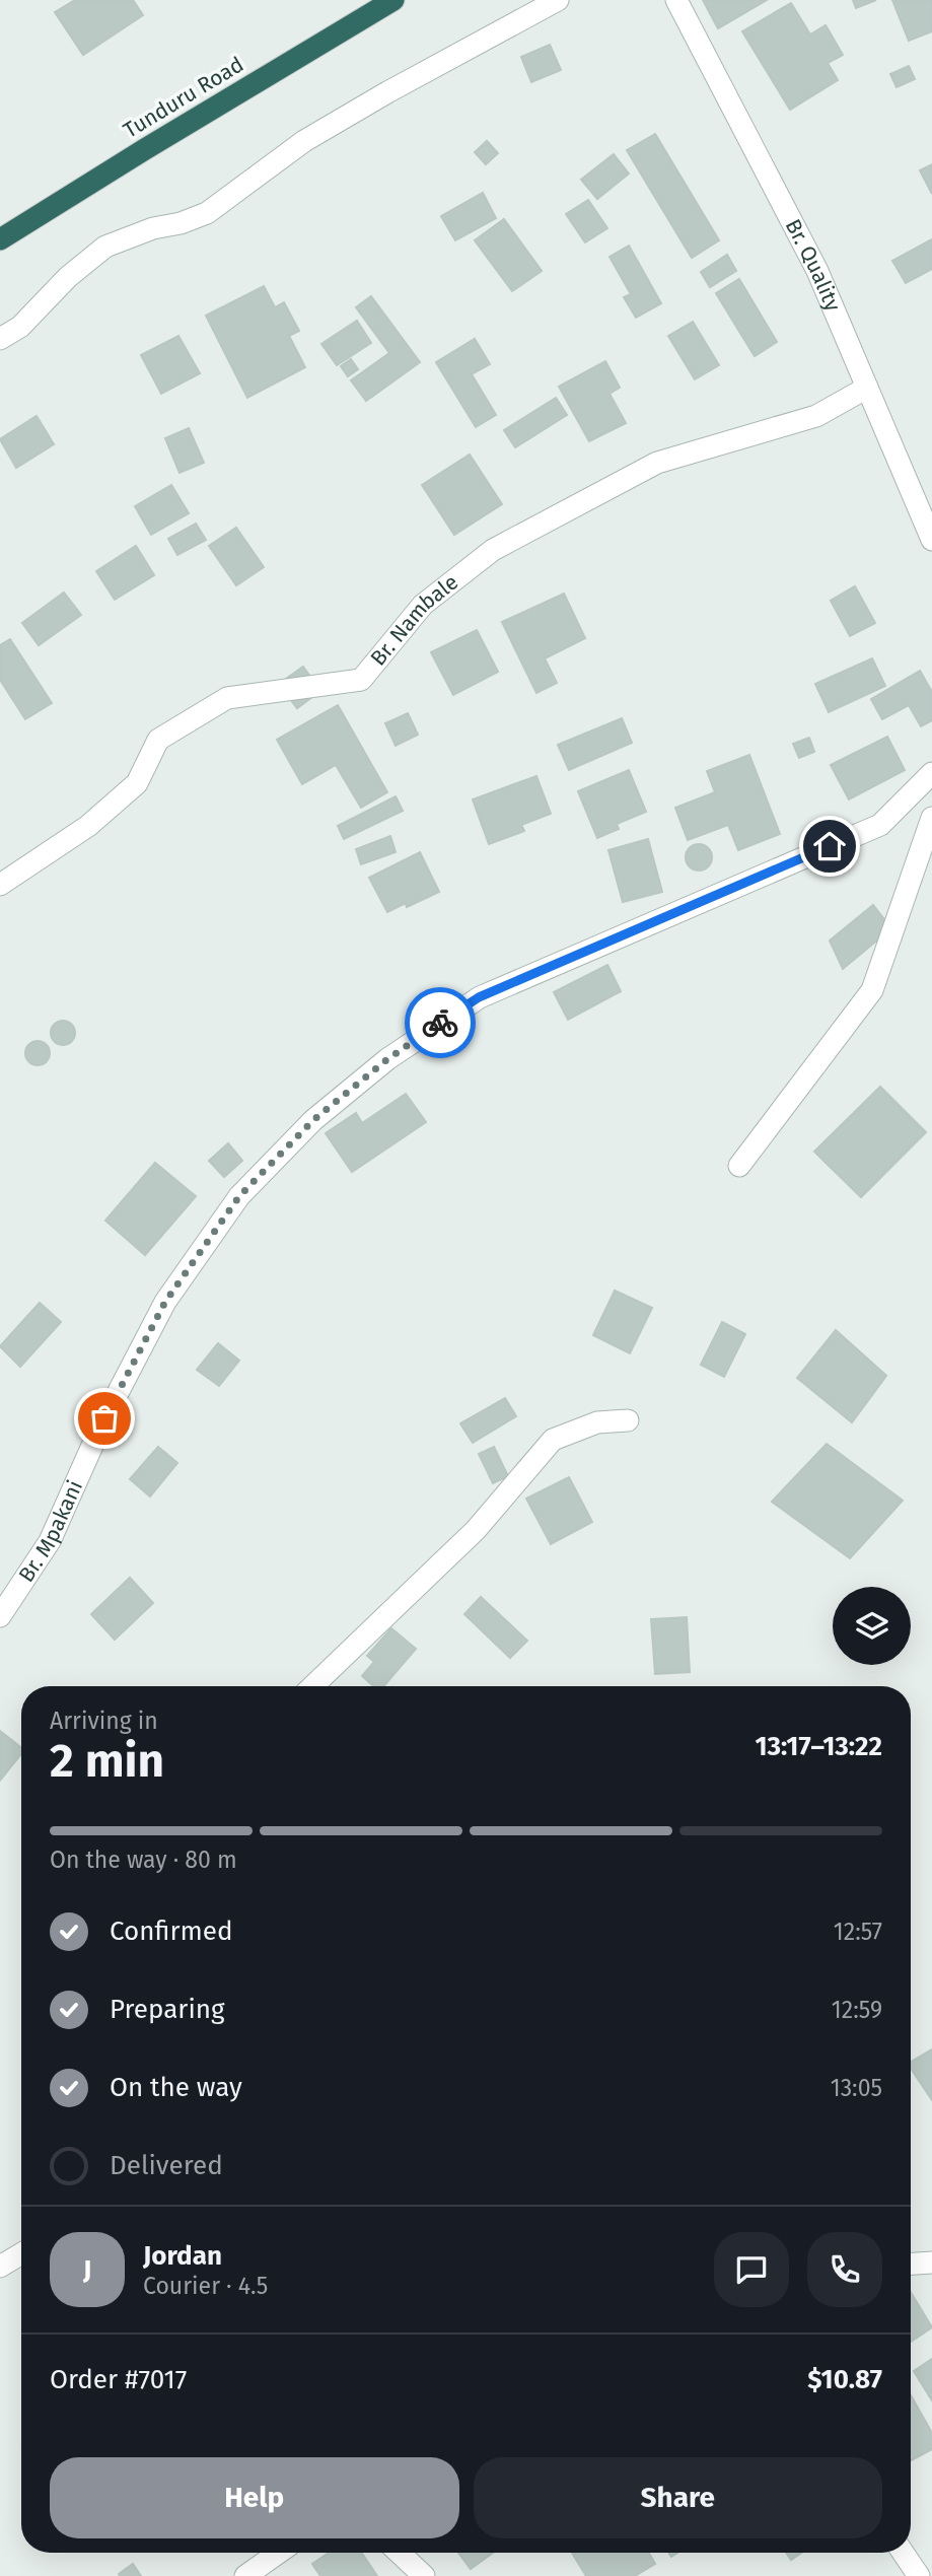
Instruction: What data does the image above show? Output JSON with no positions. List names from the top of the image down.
{
  "streets": {
    "highway": ["Tunduru Road"],
    "street": ["Br. Quality", "Br. Nambale", "Br. Mpakani"]
  },
  "crossings": [
    ["Br. Quality", "Br. Nambale"]
  ],
  "page": {
    "heading": ["2 min", "Arriving in", "13:17–13:22"],
    "panel": [
      "Jordan",
      "Courier · 4.5",
      "Order #7017",
      "$10.87"
    ],
    "bar": "On the way · 80 m",
    "list": [
      ["Confirmed", "12:57"],
      ["Preparing", "12:59"],
      ["On the way", "13:05"],
      "Delivered"
    ],
    "round": "J",
    "buttons": ["Help", "Share"]
  }
}
